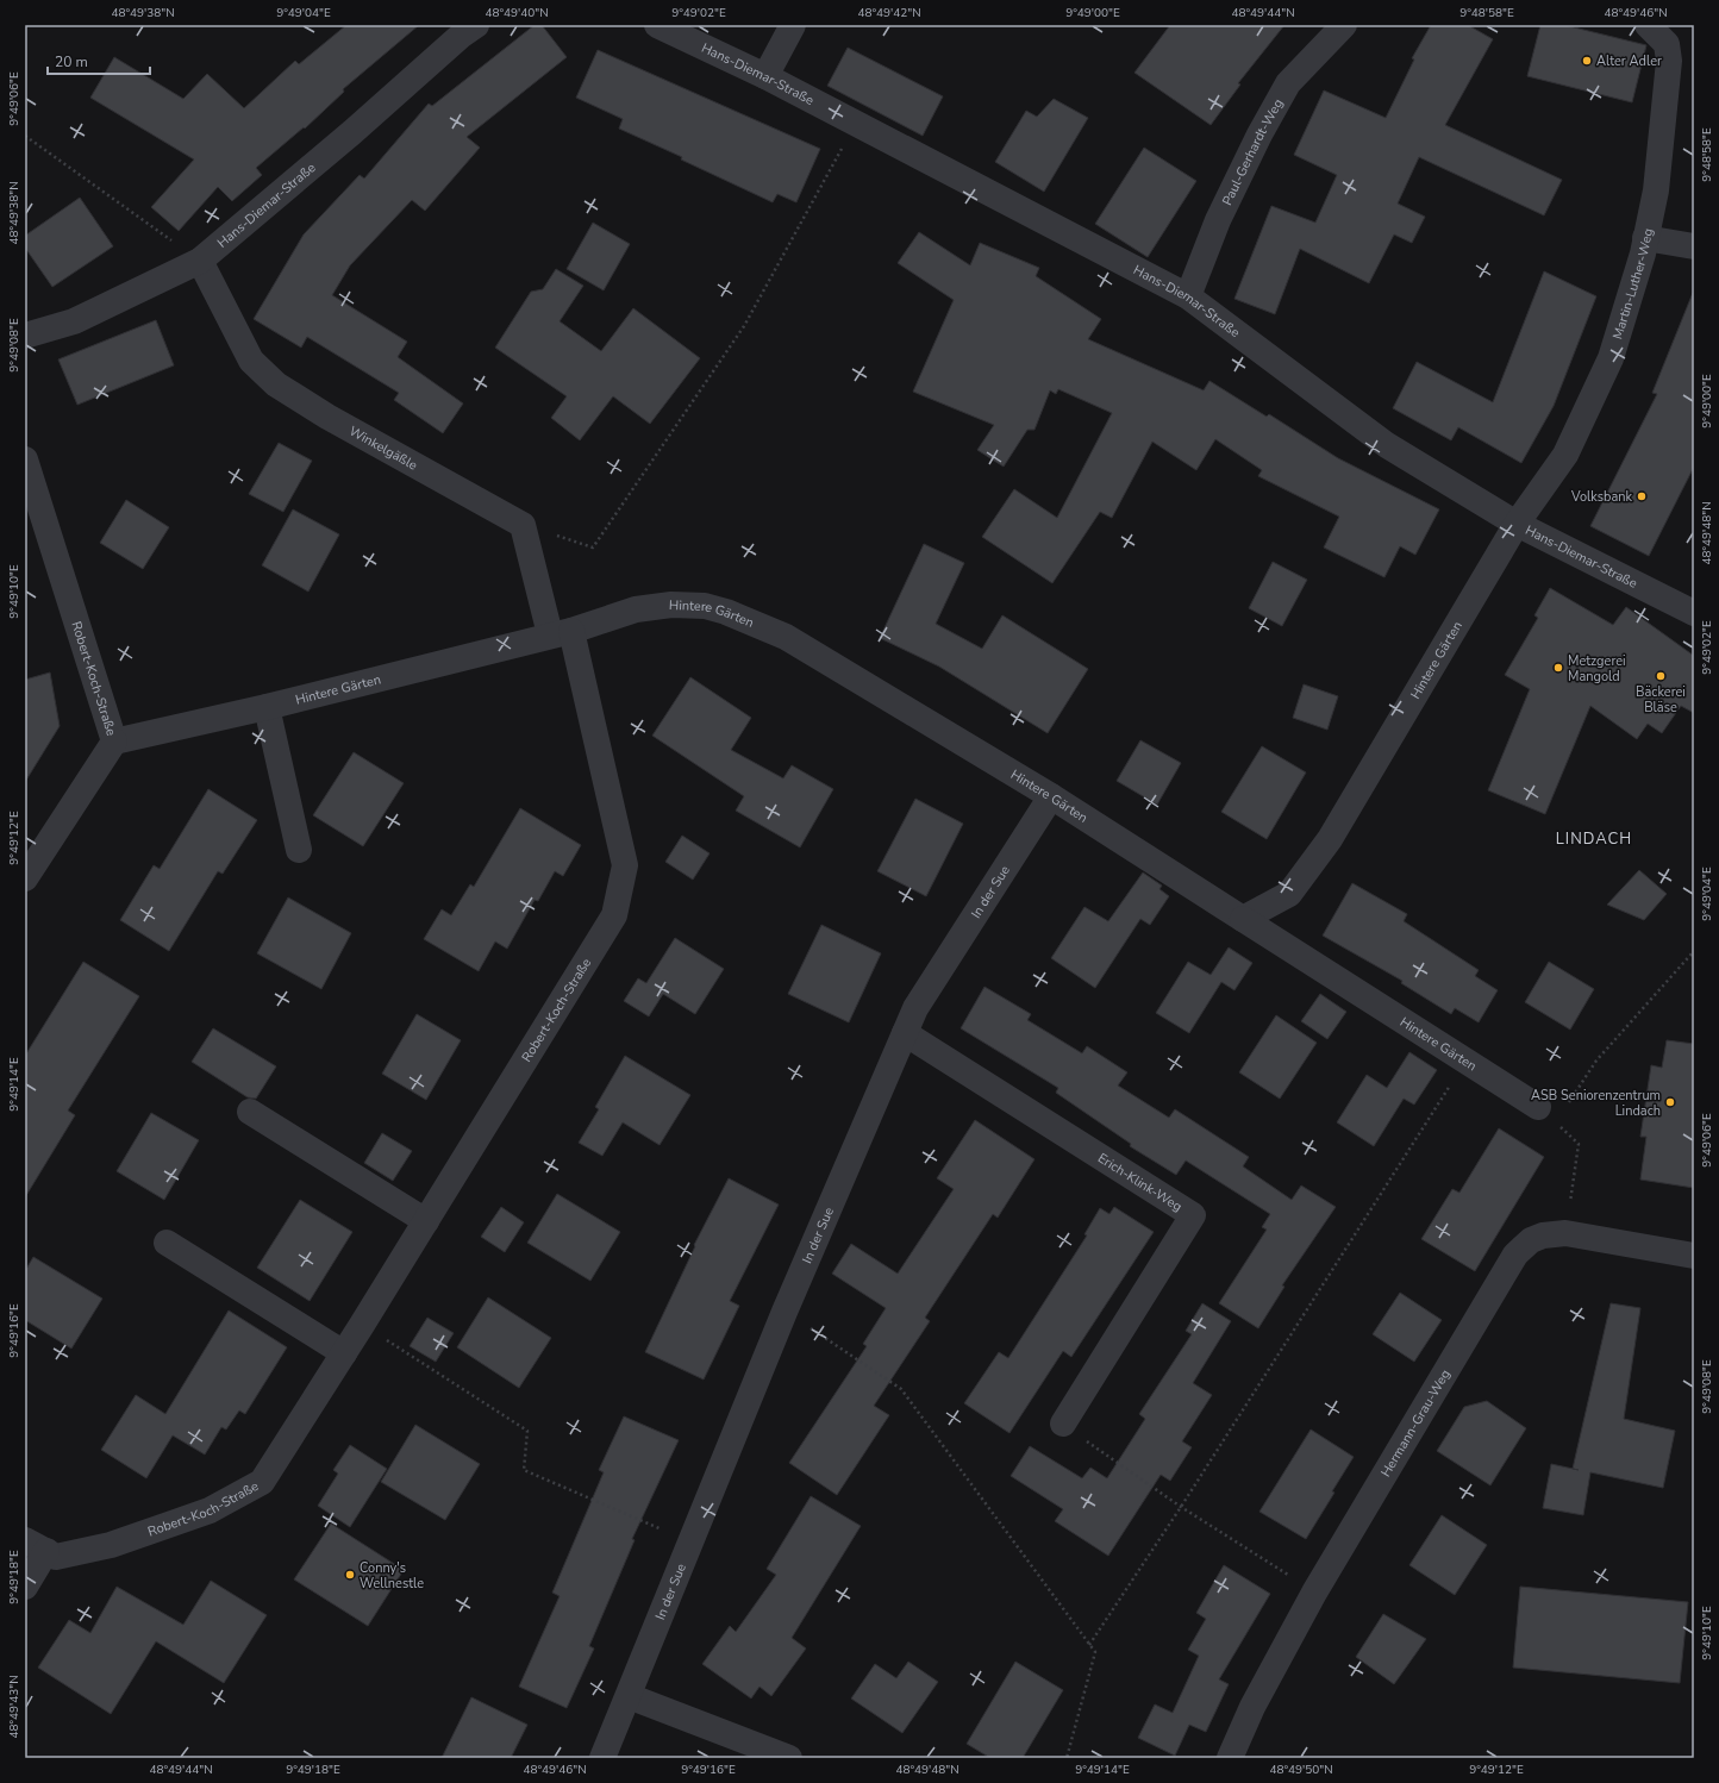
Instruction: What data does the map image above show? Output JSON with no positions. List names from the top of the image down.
{
  "streets": {
    "street": [
      "Hans-Diemar-Straße",
      "Paul-Gerhardt-Weg",
      "Martin-Luther-Weg",
      "Winkelgäßle",
      "Hintere Gärten",
      "Robert-Koch-Straße",
      "In der Sue",
      "Erich-Klink-Weg",
      "Hermann-Grau-Weg"
    ]
  },
  "crossings": [
    ["Hans-Diemar-Straße", "Paul-Gerhardt-Weg"],
    ["Hans-Diemar-Straße", "Martin-Luther-Weg"],
    ["Hans-Diemar-Straße", "Winkelgäßle"],
    ["Hans-Diemar-Straße", "Hintere Gärten"],
    ["Martin-Luther-Weg", "Hintere Gärten"],
    ["Hintere Gärten", "Robert-Koch-Straße"],
    ["Hintere Gärten", "In der Sue"],
    ["In der Sue", "Erich-Klink-Weg"]
  ],
  "districts": ["LINDACH"],
  "places": [
    "Alter Adler",
    "Volksbank",
    "Metzgerei Mangold",
    "Bäckerei Bläse",
    "ASB Seniorenzentrum Lindach",
    "Conny's Wellnestle"
  ],
  "scale_bar": "20 m",
  "coordinates": [
    "48°49'38\"N",
    "9°49'04\"E",
    "48°49'40\"N",
    "9°49'02\"E",
    "48°49'42\"N",
    "9°49'00\"E",
    "48°49'44\"N",
    "9°48'58\"E",
    "48°49'46\"N",
    "9°49'06\"E",
    "9°49'08\"E",
    "48°49'48\"N",
    "9°49'10\"E",
    "9°49'12\"E",
    "9°49'14\"E",
    "9°49'16\"E",
    "9°49'18\"E",
    "48°49'43\"N",
    "48°49'50\"N"
  ]
}
